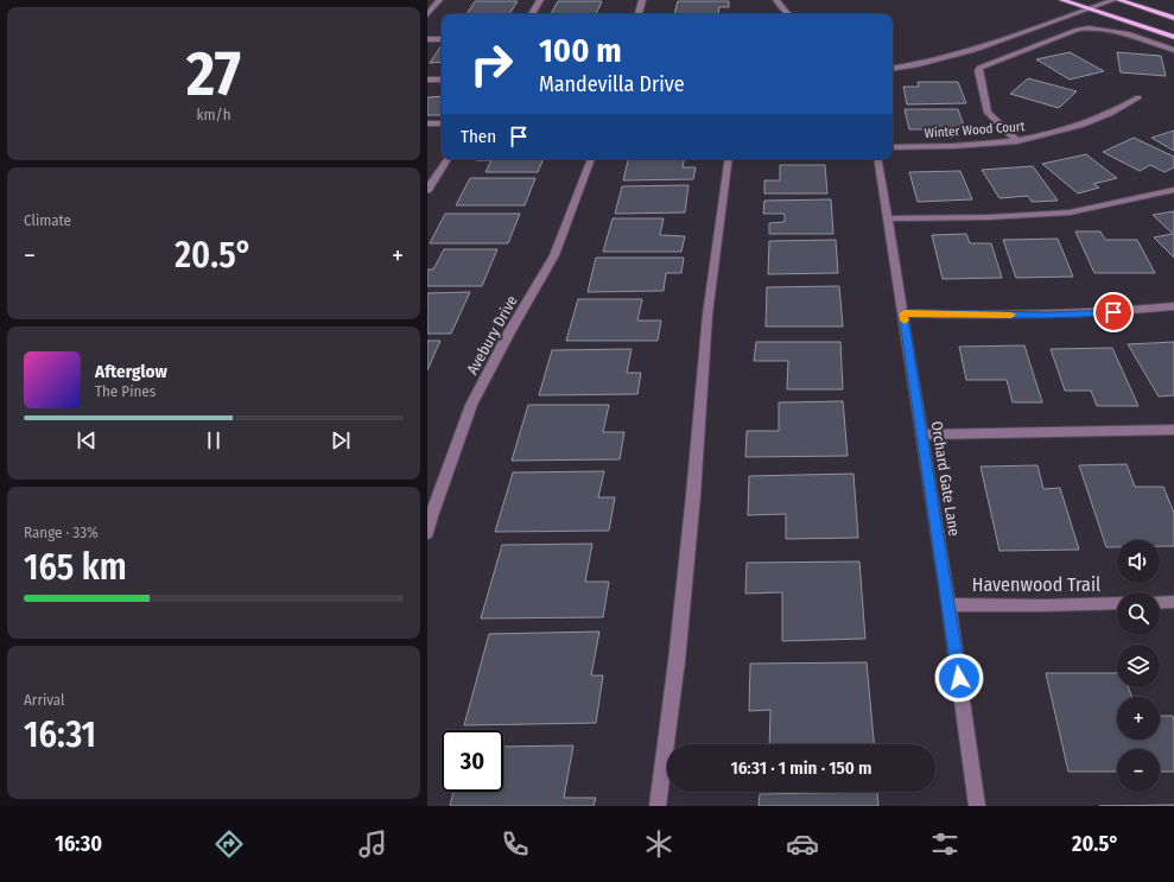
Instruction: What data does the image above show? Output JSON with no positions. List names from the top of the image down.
{
  "streets": {
    "street": [
      "Winter Wood Court",
      "Avebury Drive",
      "Orchard Gate Lane",
      "Havenwood Trail"
    ]
  },
  "crossings": [
    ["Orchard Gate Lane", "Havenwood Trail"]
  ],
  "page": {
    "tile": [
      ["27", "km/h"],
      "Climate",
      ["Range · 33%", "165 km"],
      ["Arrival", "16:31"]
    ],
    "turn": ["100 m", "Mandevilla Drive"],
    "then": "Then",
    "heat": ["−", "20.5°", "+"],
    "song": ["Afterglow", "The Pines"],
    "map_buttons": ["+", "−"],
    "limit": "30",
    "trip": "16:31 · 1 min · 150 m",
    "tabs": ["16:30", "20.5°"]
  }
}
